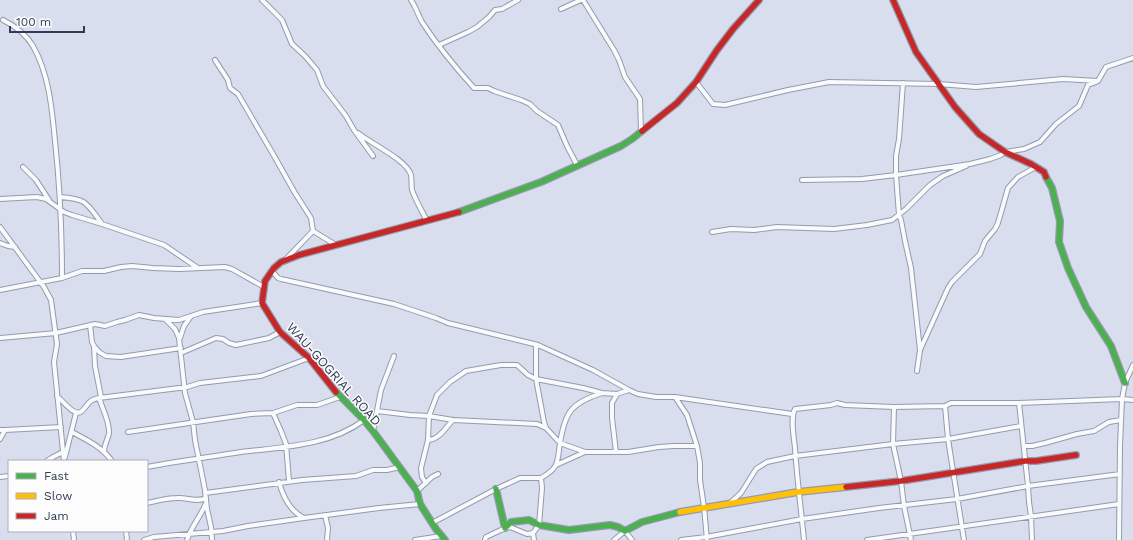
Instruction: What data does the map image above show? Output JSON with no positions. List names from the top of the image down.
{
  "streets": {
    "main road": ["WAU-GOGRIAL ROAD"]
  },
  "legend": ["Fast", "Slow", "Jam"],
  "scale_bar": "100 m"
}
